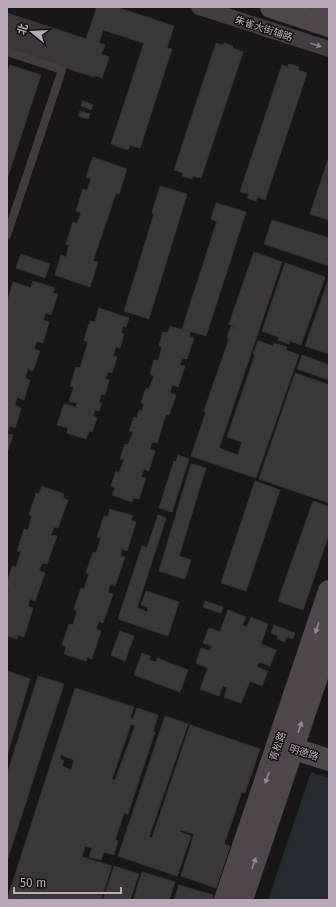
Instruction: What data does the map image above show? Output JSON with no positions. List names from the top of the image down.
{
  "streets": {
    "main road": ["青松路", "明德路"],
    "street": ["朱雀大街辅路"]
  },
  "crossings": [
    ["青松路", "明德路"]
  ],
  "one_way": ["朱雀大街辅路"],
  "scale_bar": "50 m",
  "north": "left"
}
